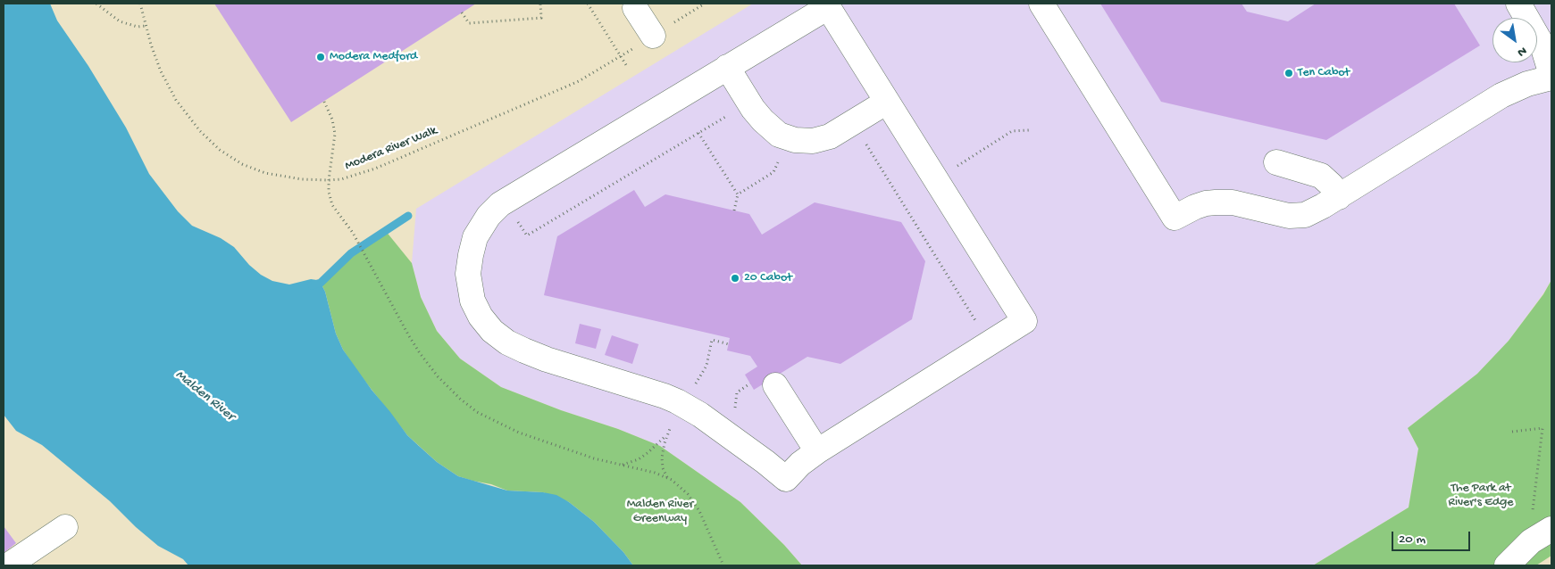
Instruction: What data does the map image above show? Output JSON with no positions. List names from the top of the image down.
{
  "streets": {
    "path": ["Modera River Walk"]
  },
  "water": ["Malden River"],
  "parks": ["The Park at River's Edge", "Malden River Greenway"],
  "places": ["Modera Medford", "Ten Cabot", "20 Cabot"],
  "scale_bar": "20 m",
  "north": "bottom right"
}
